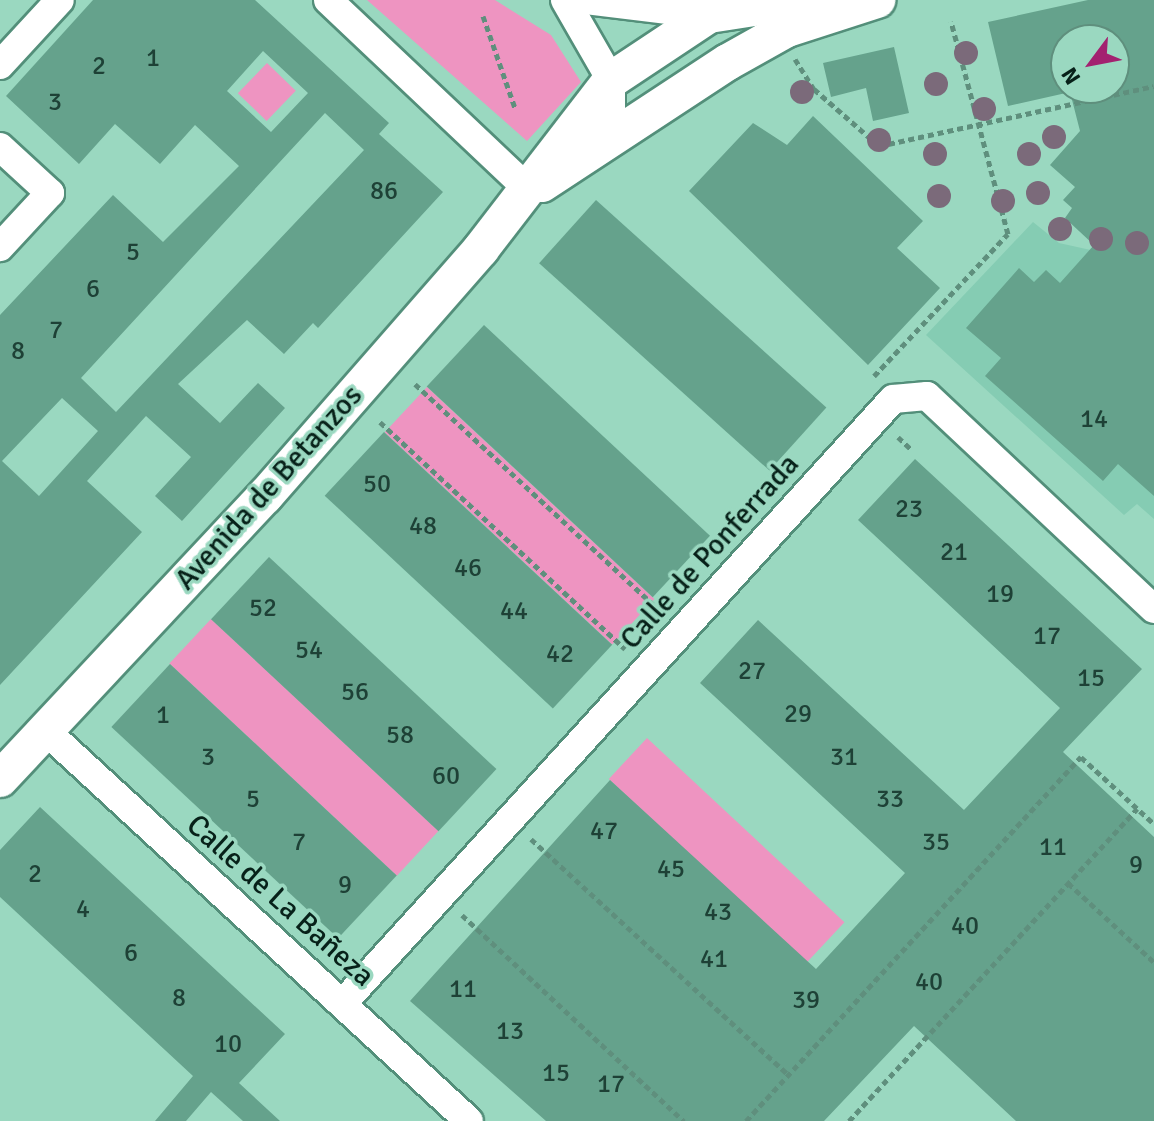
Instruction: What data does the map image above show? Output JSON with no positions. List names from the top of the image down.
{
  "streets": {
    "street": ["Avenida de Betanzos", "Calle de Ponferrada", "Calle de La Bañeza"]
  },
  "crossings": [
    ["Avenida de Betanzos", "Calle de La Bañeza"],
    ["Calle de Ponferrada", "Calle de La Bañeza"]
  ],
  "house_numbers": [
    "1",
    "2",
    "3",
    "86",
    "5",
    "6",
    "7",
    "8",
    "14",
    "50",
    "23",
    "48",
    "21",
    "46",
    "19",
    "52",
    "44",
    "17",
    "54",
    "42",
    "27",
    "15",
    "56",
    "29",
    "1",
    "58",
    "3",
    "31",
    "60",
    "5",
    "33",
    "47",
    "7",
    "35",
    "11",
    "9",
    "45",
    "2",
    "9",
    "4",
    "43",
    "40",
    "6",
    "41",
    "40",
    "11",
    "8",
    "39",
    "13",
    "10",
    "15",
    "17"
  ],
  "north": "bottom left"
}
